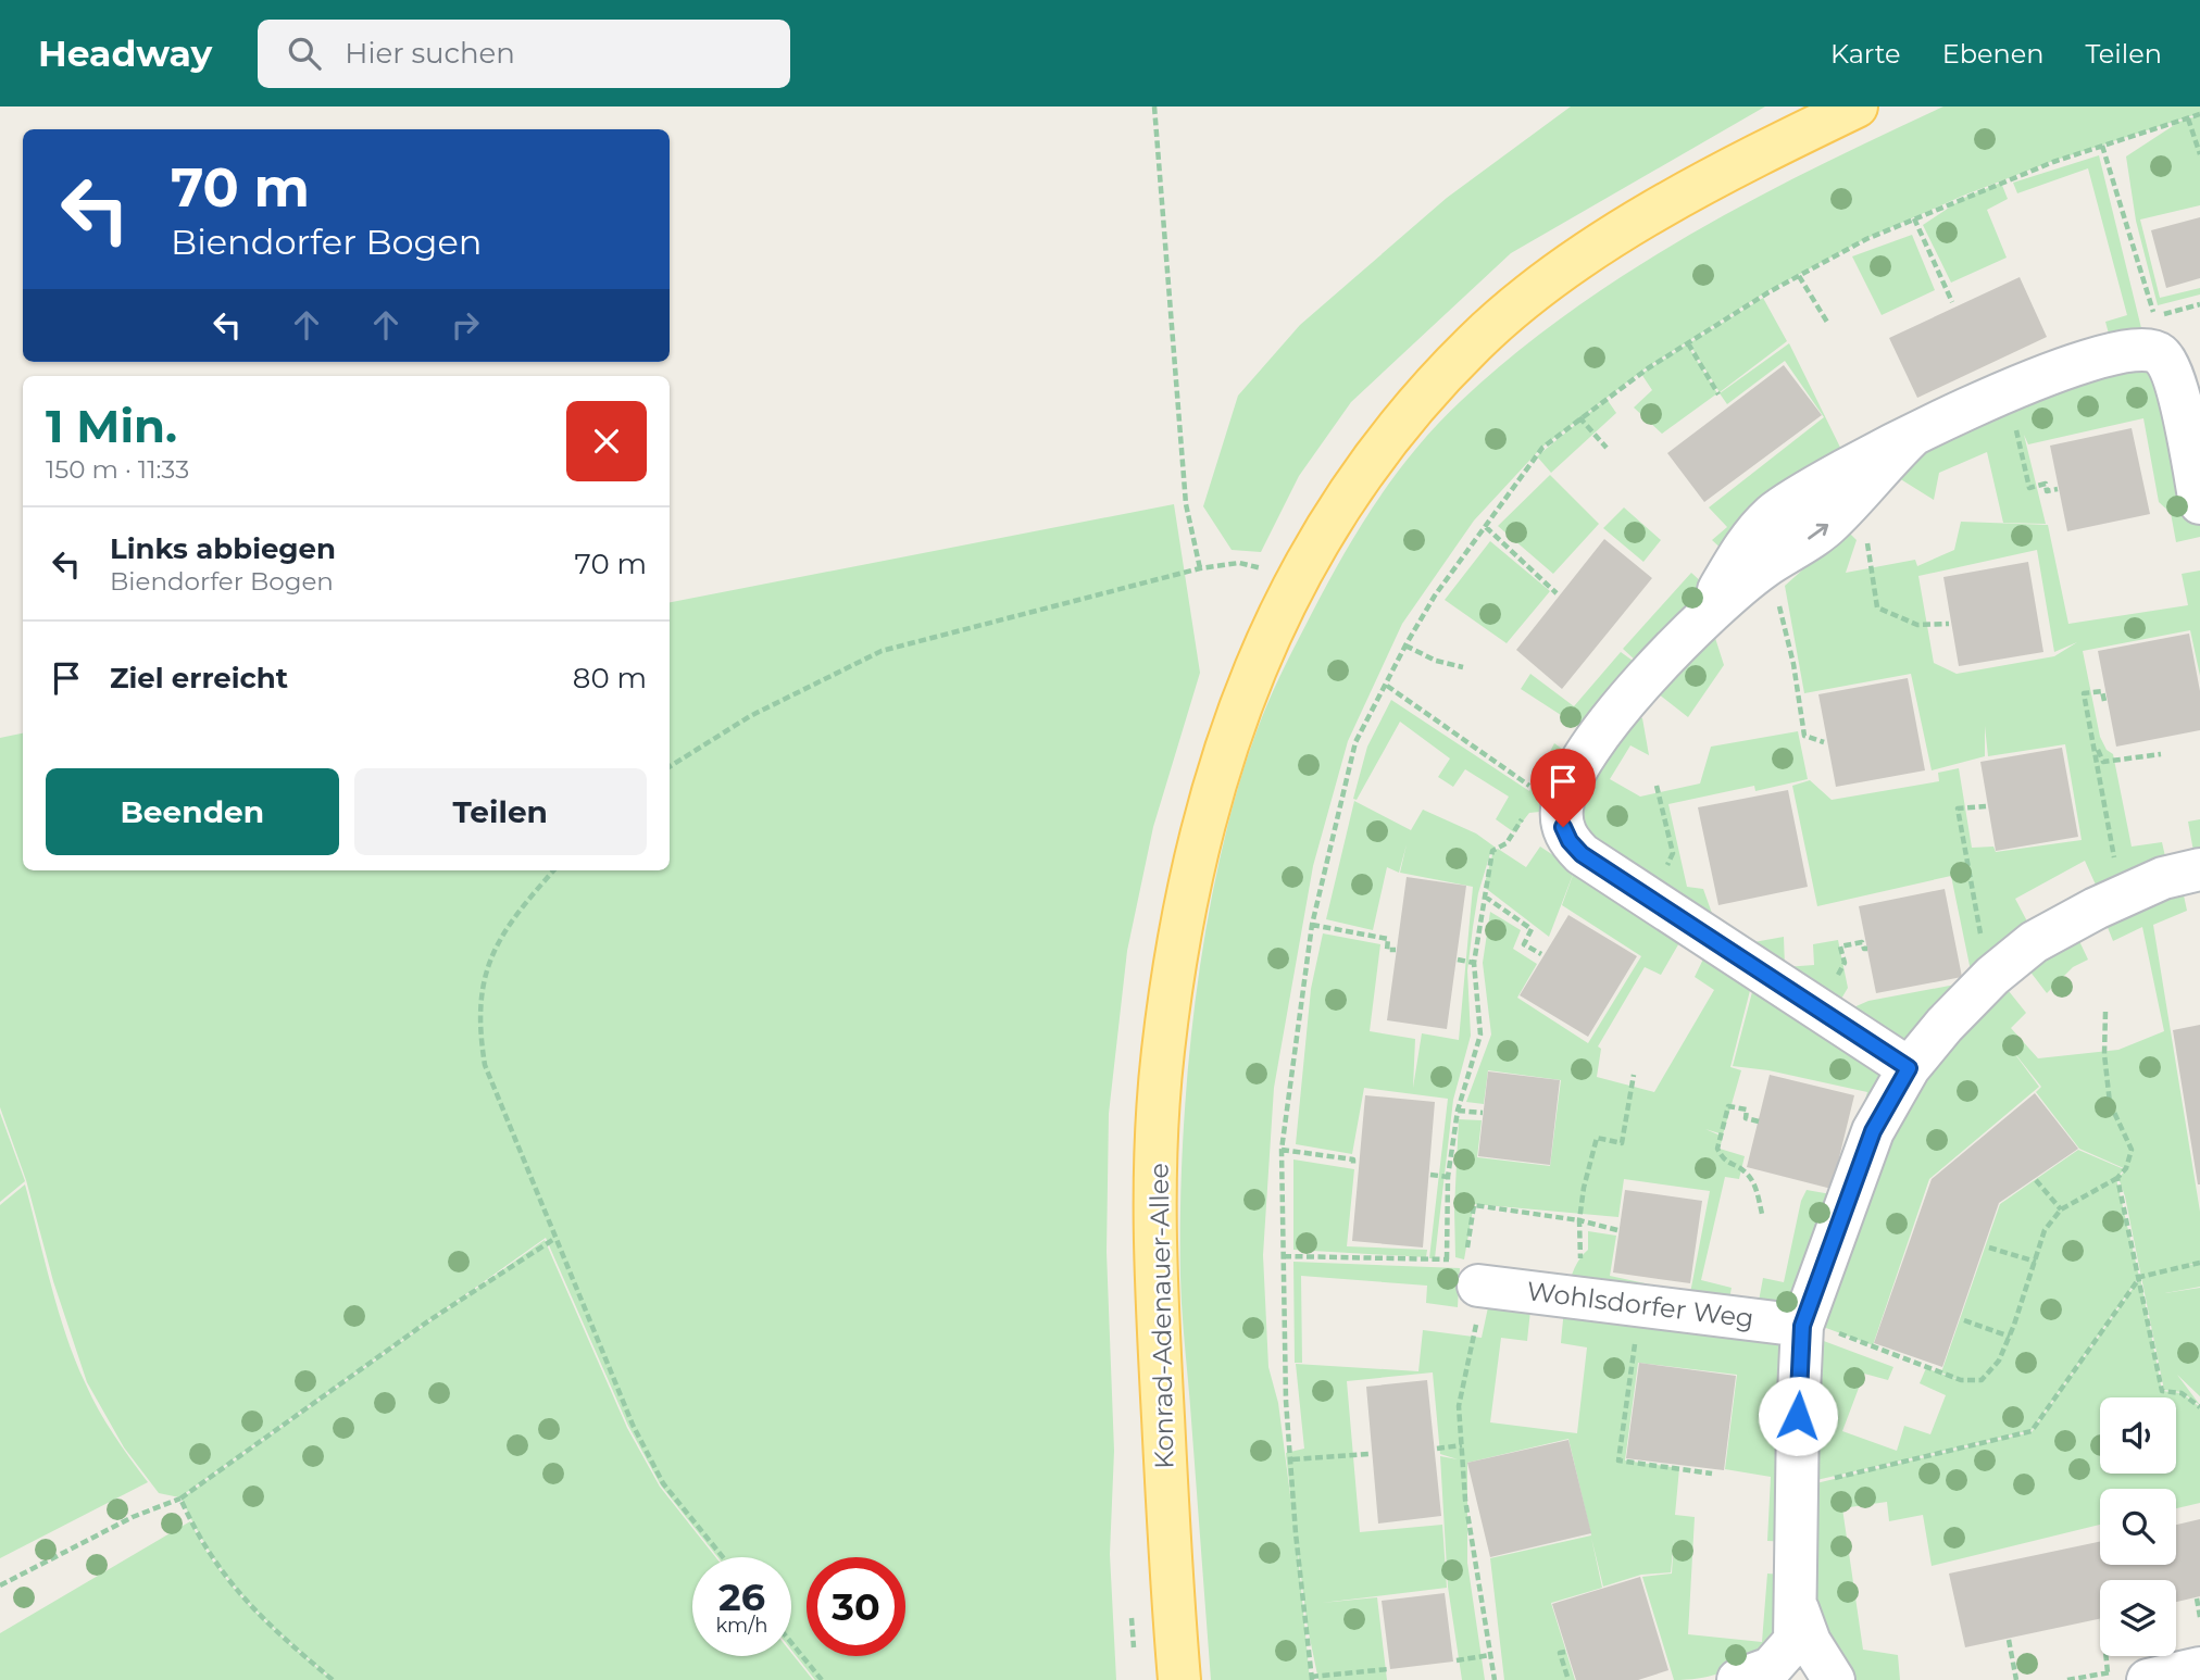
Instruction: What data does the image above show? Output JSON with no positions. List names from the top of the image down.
{
  "streets": {
    "main road": ["Konrad-Adenauer-Allee"],
    "street": ["Wohlsdorfer Weg"]
  },
  "page": {
    "header": "Headway",
    "search": "Hier suchen",
    "nav": ["Karte", "Ebenen", "Teilen"],
    "turn": ["70 m", "Biendorfer Bogen"],
    "heading": ["1 Min.", "150 m · 11:33"],
    "list": [
      {
        "name": "Links abbiegen",
        "note": "Biendorfer Bogen",
        "value": "70 m"
      },
      {
        "name": "Ziel erreicht",
        "value": "80 m"
      }
    ],
    "buttons": ["Beenden", "Teilen"],
    "speed": "26 km/h",
    "limit": "30"
  }
}
